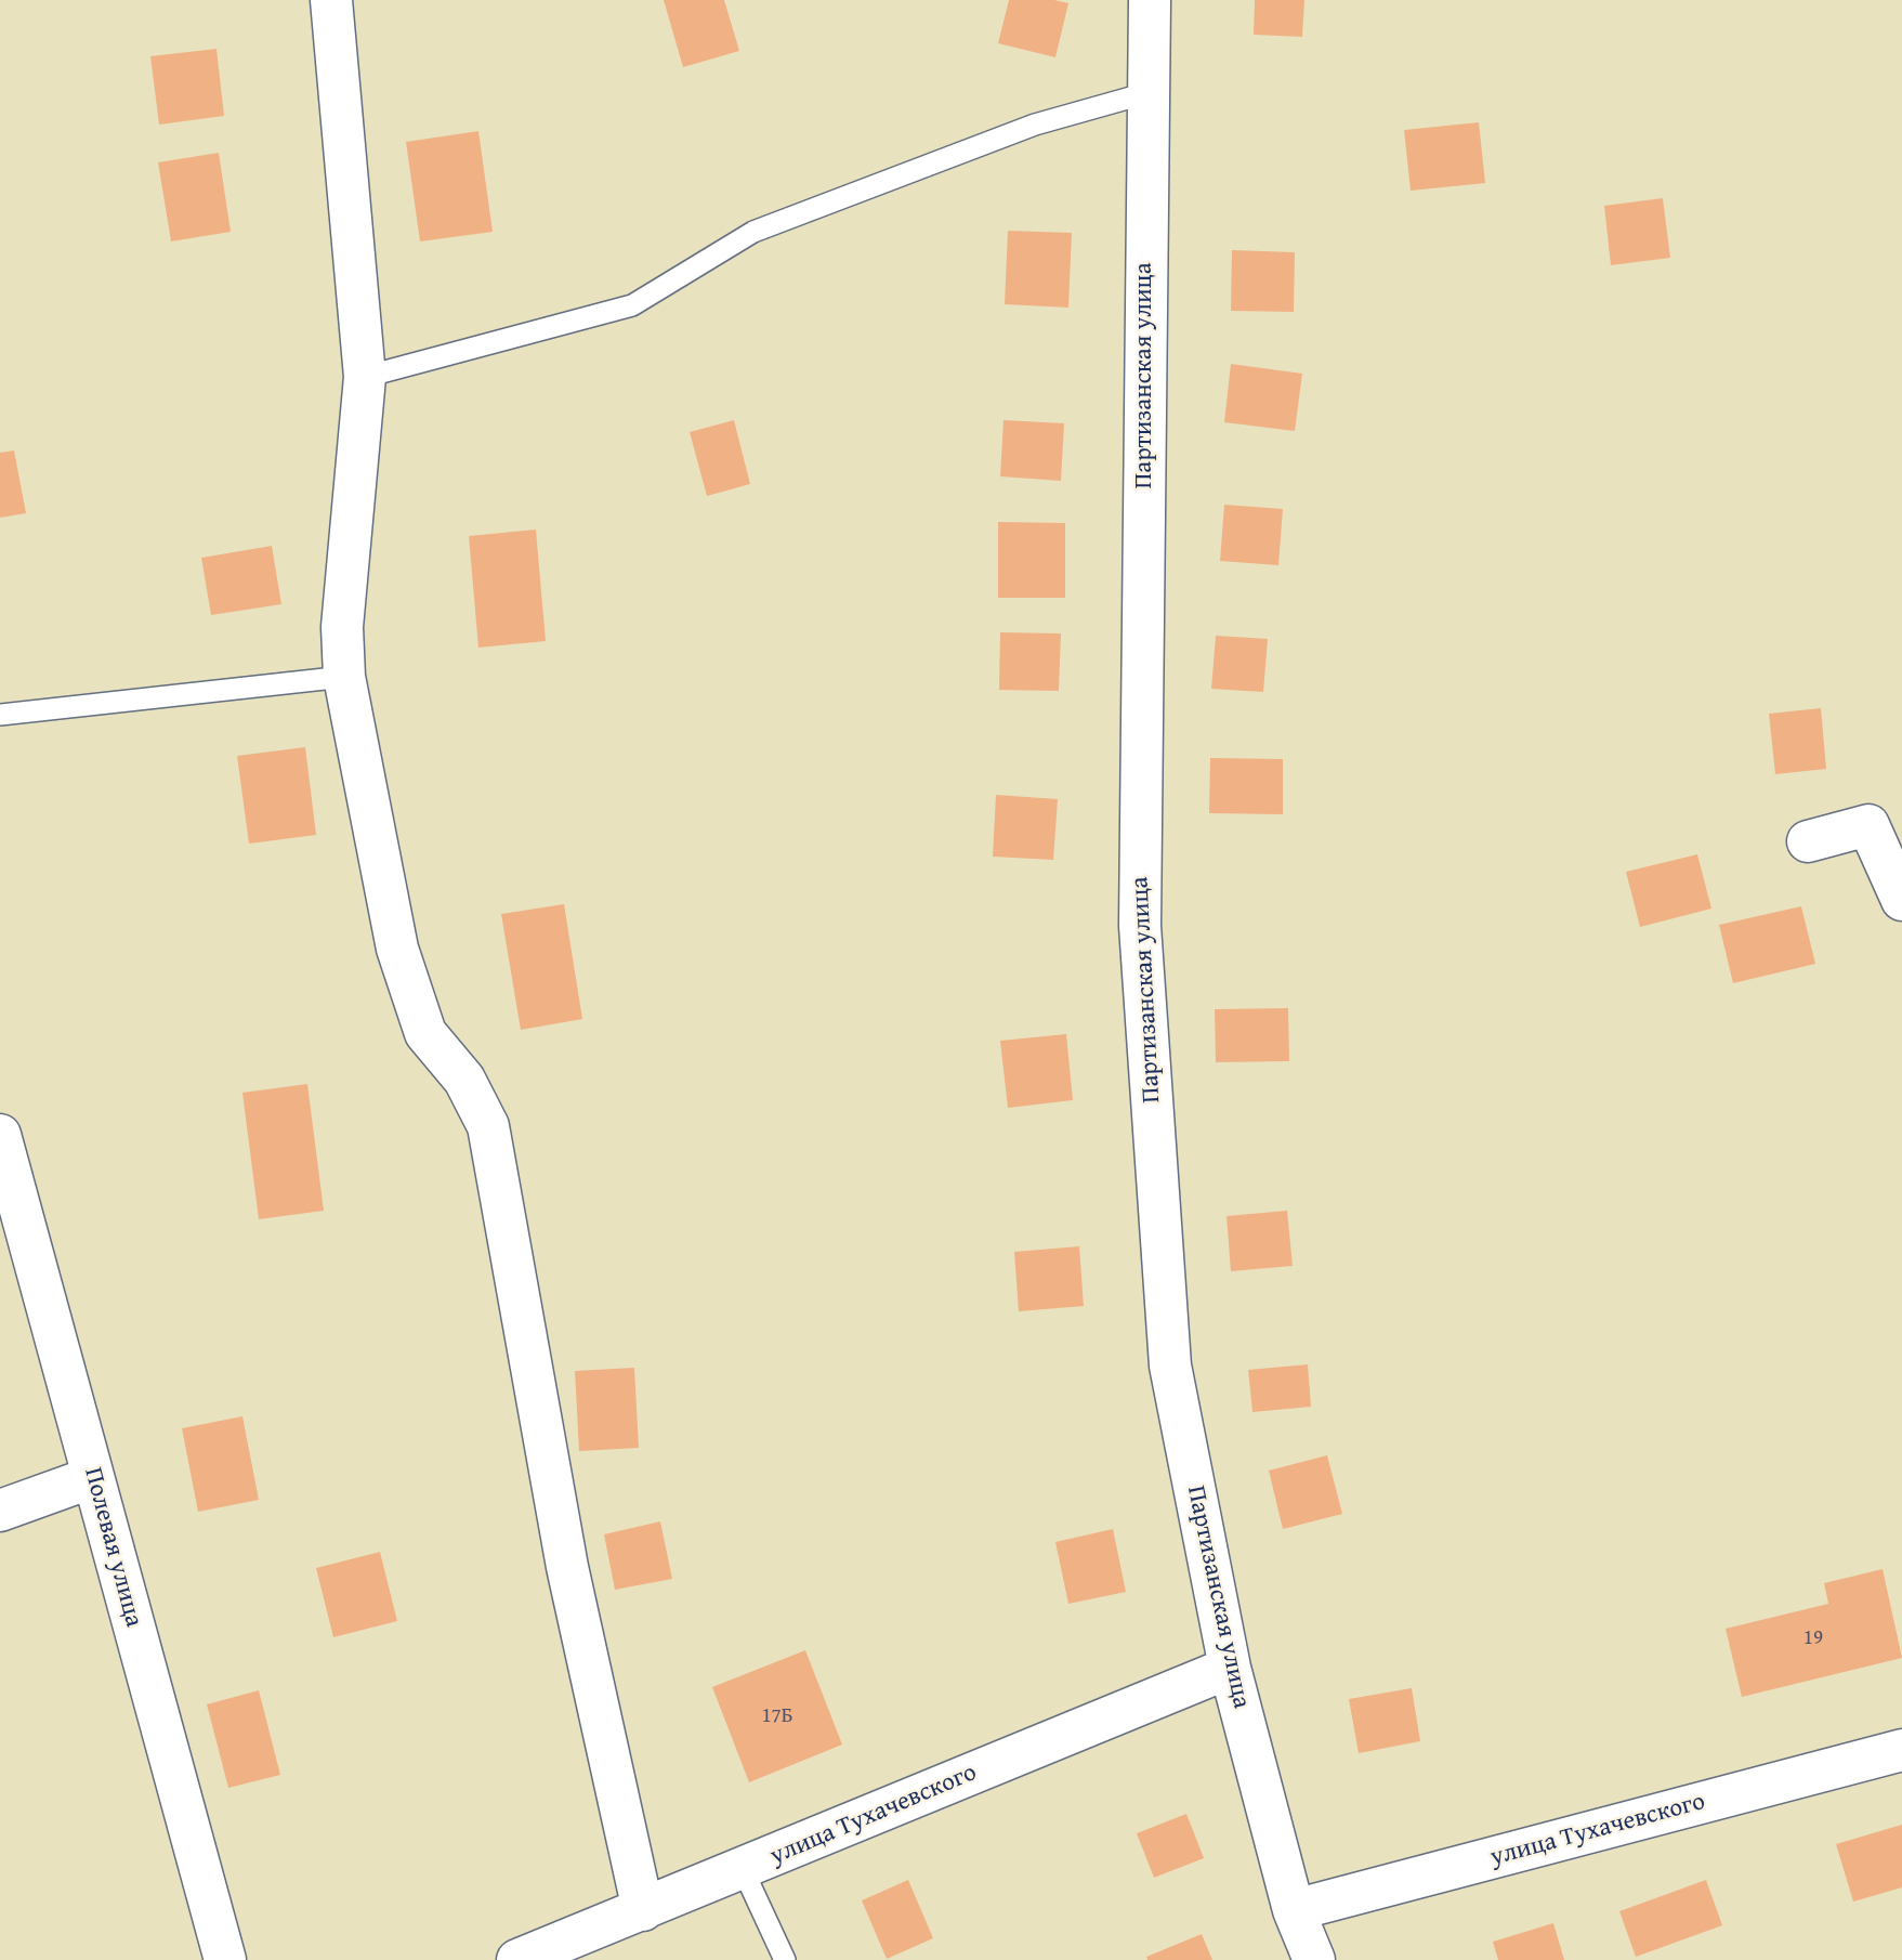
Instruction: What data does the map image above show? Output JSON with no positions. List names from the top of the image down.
{
  "streets": {
    "street": ["Партизанская улица", "Полевая улица", "улица Тухачевского"]
  },
  "crossings": [
    ["Партизанская улица", "улица Тухачевского"]
  ],
  "house_numbers": ["19", "17Б"]
}
